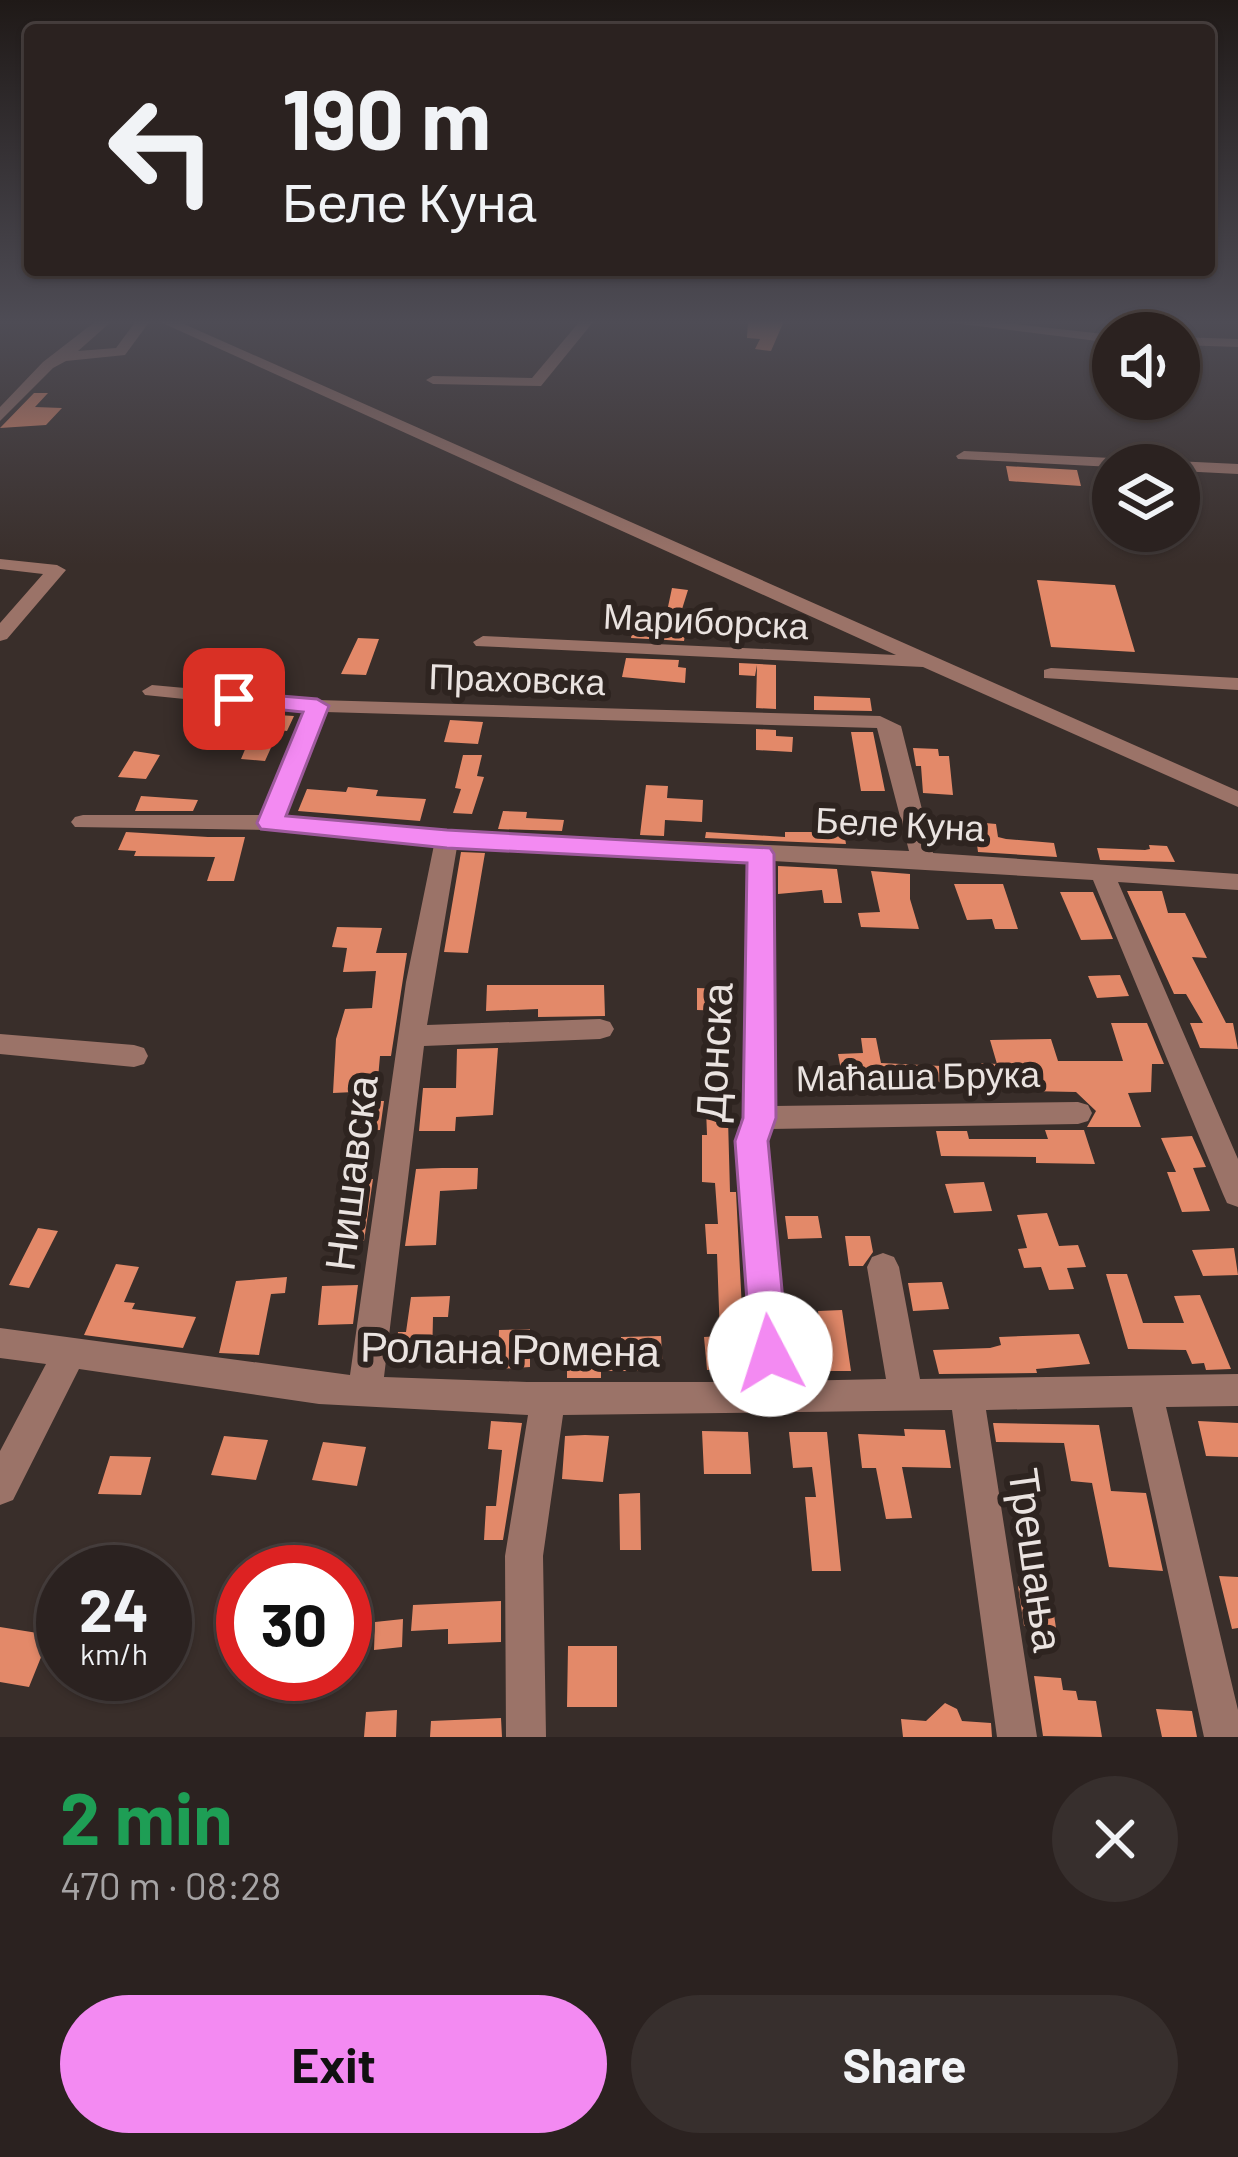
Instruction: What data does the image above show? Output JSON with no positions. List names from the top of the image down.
{
  "streets": {
    "street": [
      "Мариборска",
      "Праховска",
      "Беле Куна",
      "Донска",
      "Маћаша Брука",
      "Нишавска",
      "Ролана Ромена",
      "Трешања"
    ]
  },
  "crossings": [
    ["Праховска", "Беле Куна"],
    ["Беле Куна", "Донска"],
    ["Беле Куна", "Нишавска"],
    ["Донска", "Маћаша Брука"],
    ["Донска", "Ролана Ромена"],
    ["Нишавска", "Ролана Ромена"],
    ["Ролана Ромена", "Трешања"]
  ],
  "page": {
    "turn": ["190 m", "Беле Куна"],
    "speed": "24 km/h",
    "limit": "30",
    "heading": ["2 min", "470 m · 08:28"],
    "buttons": ["Exit", "Share"]
  }
}
